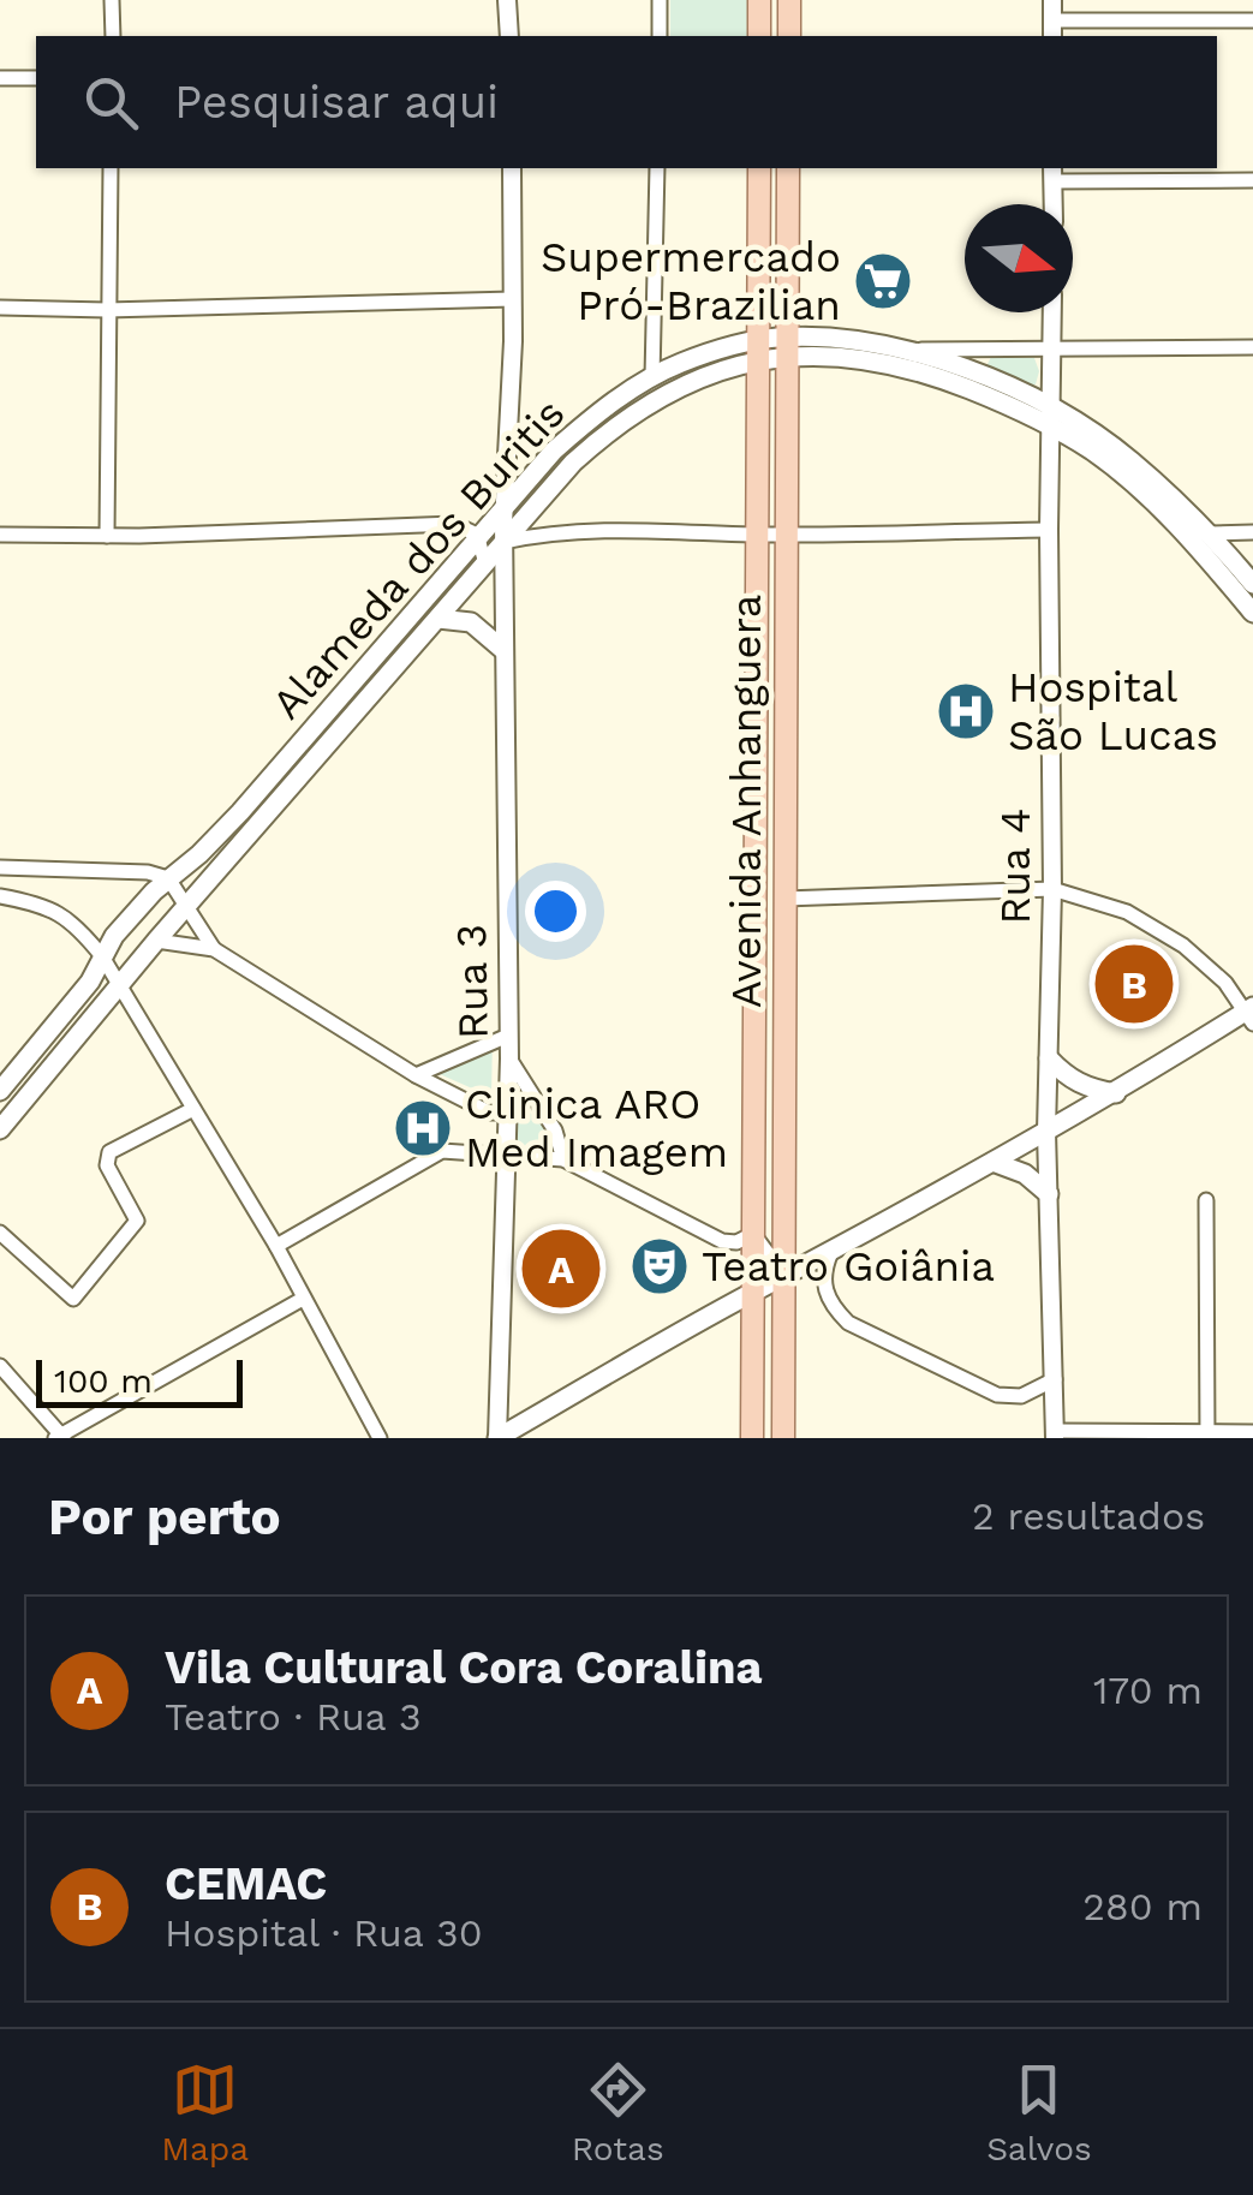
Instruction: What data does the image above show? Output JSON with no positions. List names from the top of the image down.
{
  "streets": {
    "main road": ["Alameda dos Buritis", "Avenida Anhanguera"],
    "street": ["Rua 4", "Rua 3"]
  },
  "crossings": [
    ["Alameda dos Buritis", "Avenida Anhanguera"],
    ["Alameda dos Buritis", "Rua 3"]
  ],
  "places": {
    "supermarket": ["Supermercado Pró-Brazilian"],
    "hospital": ["Hospital São Lucas", "Clinica ARO Med Imagem"],
    "theatre": ["Teatro Goiânia"]
  },
  "scale_bar": "100 m",
  "north": "right",
  "page": {
    "search": "Pesquisar aqui",
    "pins": ["B", "A"],
    "scale": "100 m",
    "heading": ["Por perto", "2 resultados"],
    "list": [
      {
        "mark": "A",
        "name": "Vila Cultural Cora Coralina",
        "note": "Teatro · Rua 3",
        "value": "170 m"
      },
      {
        "mark": "B",
        "name": "CEMAC",
        "note": "Hospital · Rua 30",
        "value": "280 m"
      }
    ],
    "nav": ["Mapa", "Rotas", "Salvos"]
  }
}
